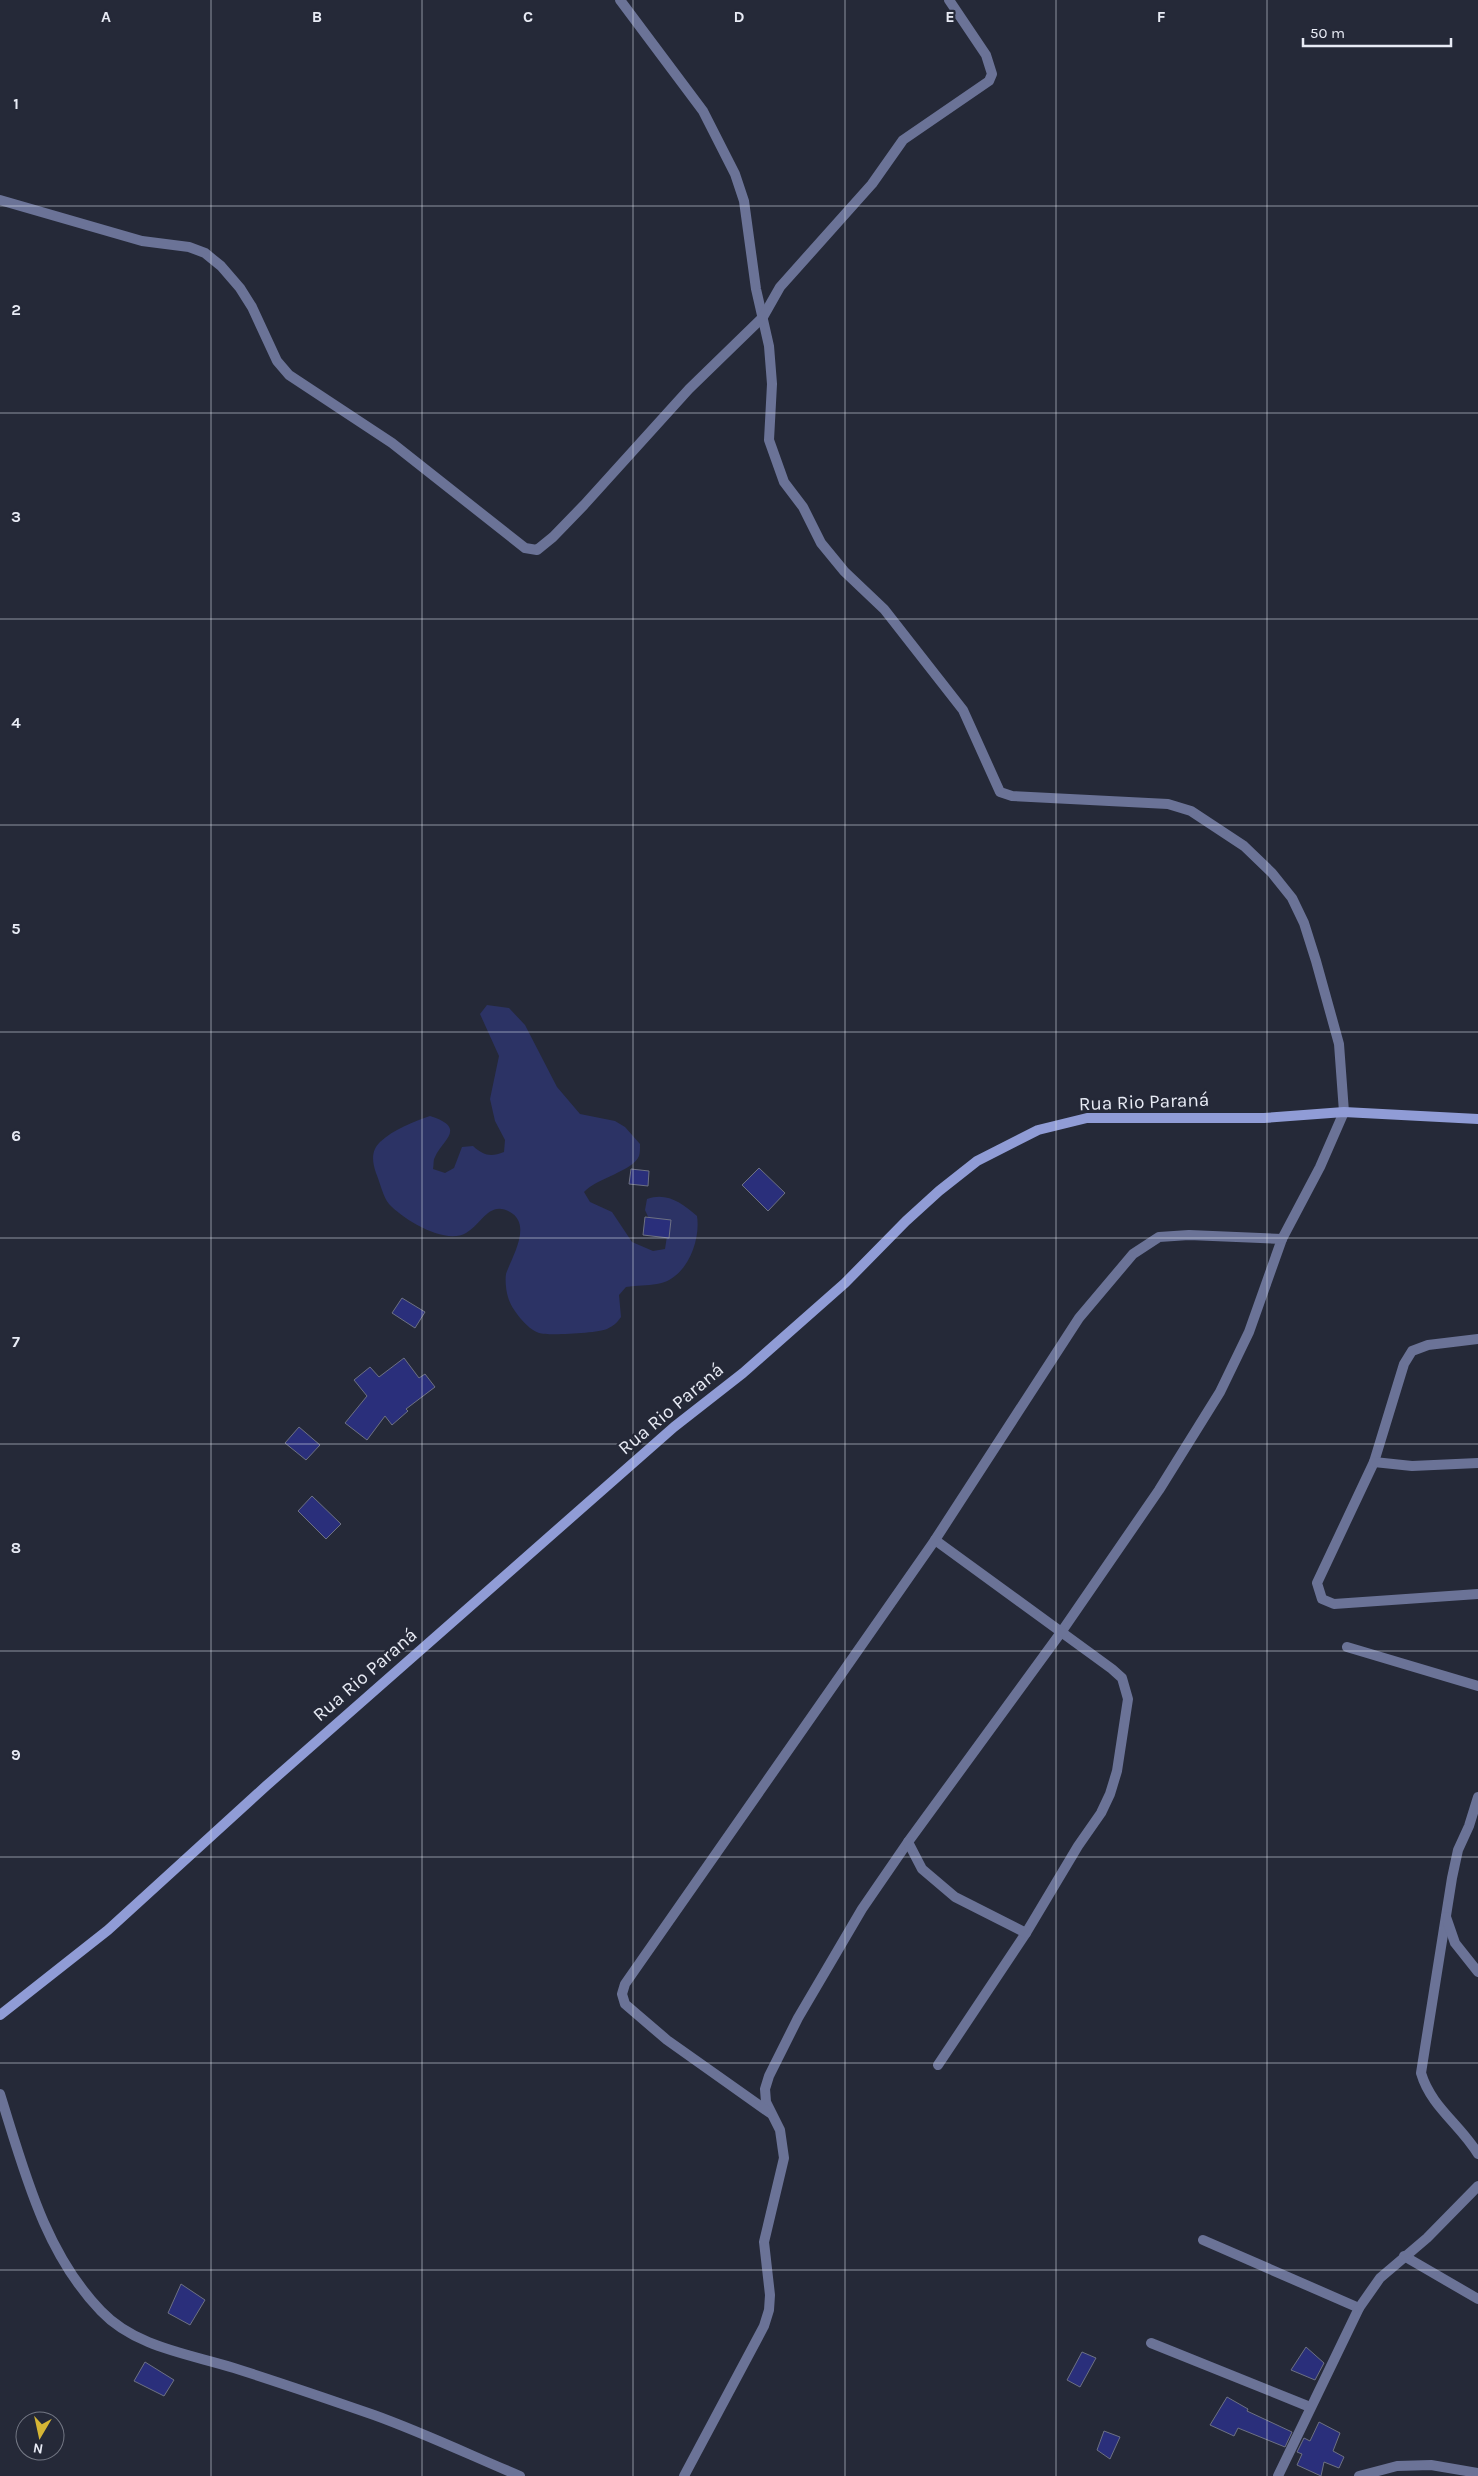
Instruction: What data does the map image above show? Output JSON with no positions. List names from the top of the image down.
{
  "streets": {
    "street": ["Rua Rio Paraná"]
  },
  "scale_bar": "50 m",
  "north": "bottom",
  "grid": {
    "columns": [
      "A",
      "B",
      "C",
      "D",
      "E",
      "F"
    ],
    "rows": [
      "1",
      "2",
      "3",
      "4",
      "5",
      "6",
      "7",
      "8",
      "9"
    ]
  }
}
